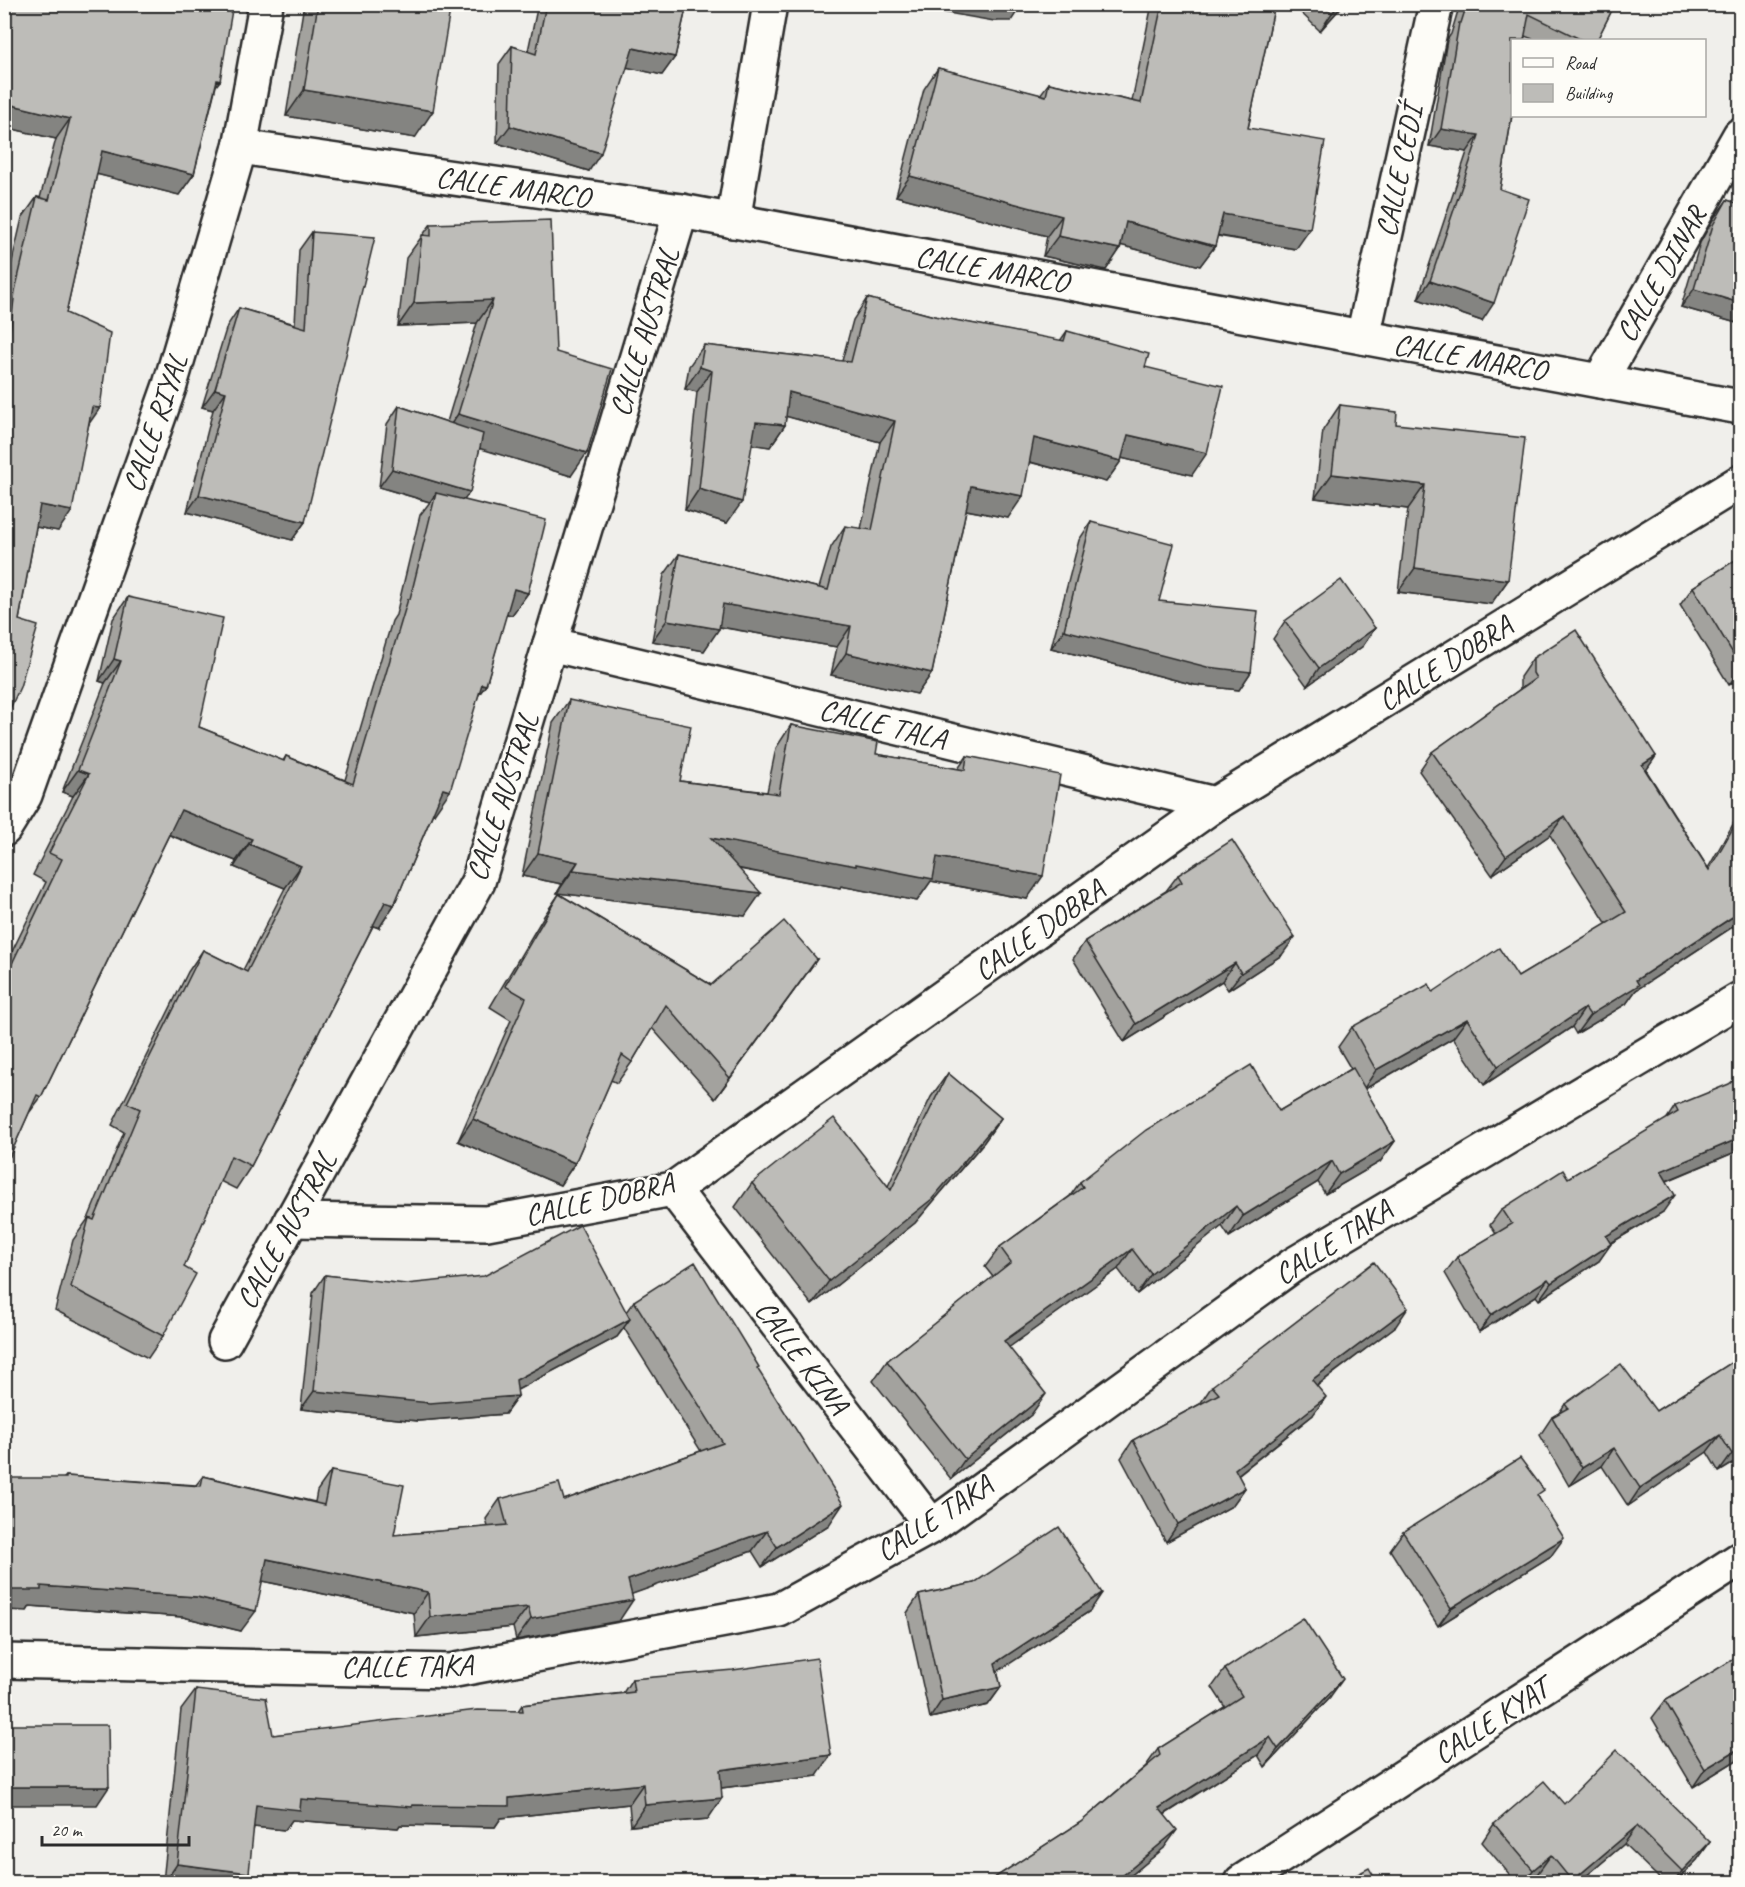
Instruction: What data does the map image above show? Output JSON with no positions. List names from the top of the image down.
{
  "streets": {
    "street": [
      "CALLE CEDÍ",
      "CALLE MARCO",
      "CALLE DINAR",
      "CALLE AUSTRAL",
      "CALLE RIYAL",
      "CALLE DOBRA",
      "CALLE TALA",
      "CALLE TAKA",
      "CALLE KINA",
      "CALLE KYAT"
    ]
  },
  "crossings": [
    ["CALLE CEDÍ", "CALLE MARCO"],
    ["CALLE MARCO", "CALLE DINAR"],
    ["CALLE MARCO", "CALLE AUSTRAL"],
    ["CALLE MARCO", "CALLE RIYAL"],
    ["CALLE AUSTRAL", "CALLE DOBRA"],
    ["CALLE AUSTRAL", "CALLE TALA"],
    ["CALLE DOBRA", "CALLE TALA"],
    ["CALLE DOBRA", "CALLE KINA"],
    ["CALLE TAKA", "CALLE KINA"]
  ],
  "legend": ["Road", "Building"],
  "scale_bar": "20 m"
}
